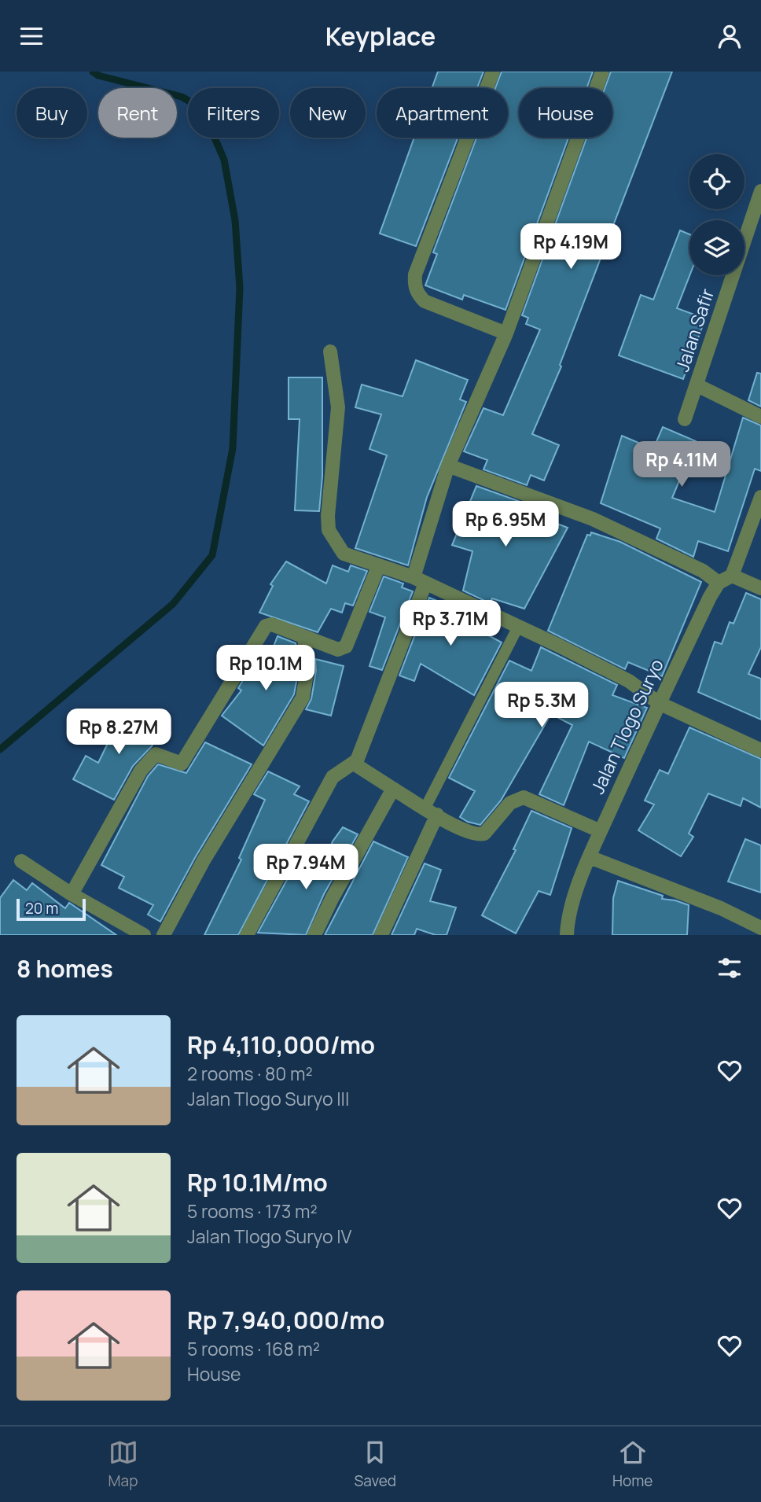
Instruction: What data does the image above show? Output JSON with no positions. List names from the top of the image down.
{
  "streets": {
    "street": ["Jalan Safir", "Jalan Tlogo Suryo"]
  },
  "scale_bar": "20 m",
  "page": {
    "header": "Keyplace",
    "chip": [
      "Buy",
      "Rent",
      "Filters",
      "New",
      "Apartment",
      "House"
    ],
    "price": [
      "Rp 4.19M",
      "Rp 4.11M",
      "Rp 6.95M",
      "Rp 3.71M",
      "Rp 10.1M",
      "Rp 5.3M",
      "Rp 8.27M",
      "Rp 7.94M"
    ],
    "scale": "20 m",
    "heading": "8 homes",
    "list": [
      {
        "name": "Rp 4,110,000/mo",
        "note": "2 rooms · 80 m² · Jalan Tlogo Suryo III"
      },
      {
        "name": "Rp 10.1M/mo",
        "note": "5 rooms · 173 m² · Jalan Tlogo Suryo IV"
      },
      {
        "name": "Rp 7,940,000/mo",
        "note": "5 rooms · 168 m² · House"
      }
    ],
    "tabs": ["Map", "Saved", "Home"]
  }
}
